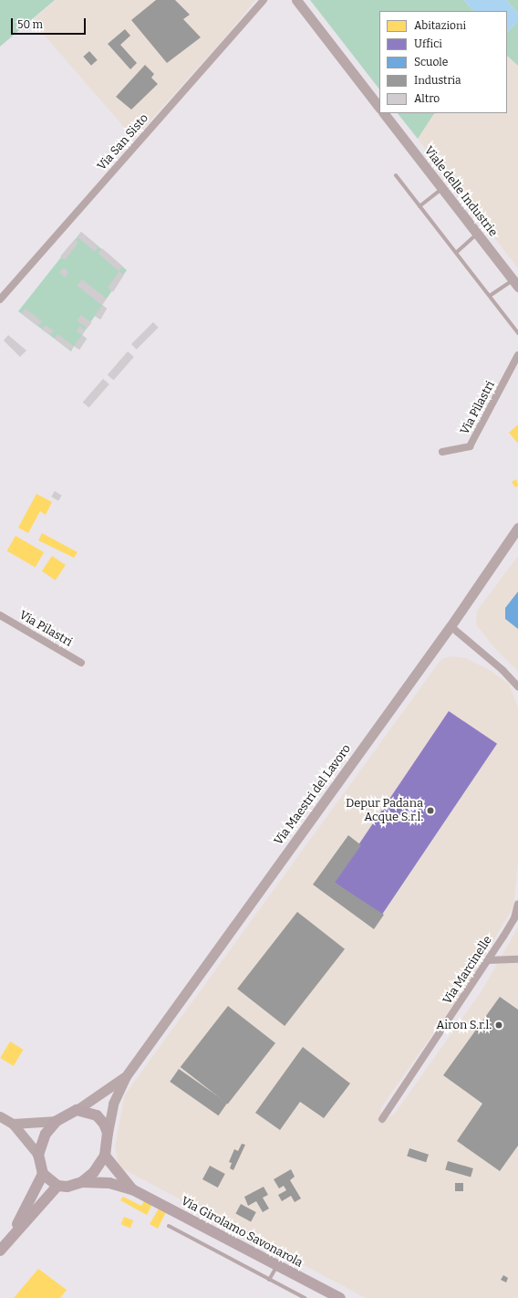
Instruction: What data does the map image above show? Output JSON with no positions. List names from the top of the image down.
{
  "streets": {
    "main road": ["Via Girolamo Savonarola"],
    "street": [
      "Via San Sisto",
      "Viale delle Industrie",
      "Via Pilastri",
      "Via Maestri del Lavoro",
      "Via Marcinelle"
    ]
  },
  "places": ["Depur Padana Acque S.r.l.", "Airon S.r.l."],
  "legend": [
    "Abitazioni",
    "Uffici",
    "Scuole",
    "Industria",
    "Altro"
  ],
  "scale_bar": "50 m"
}
